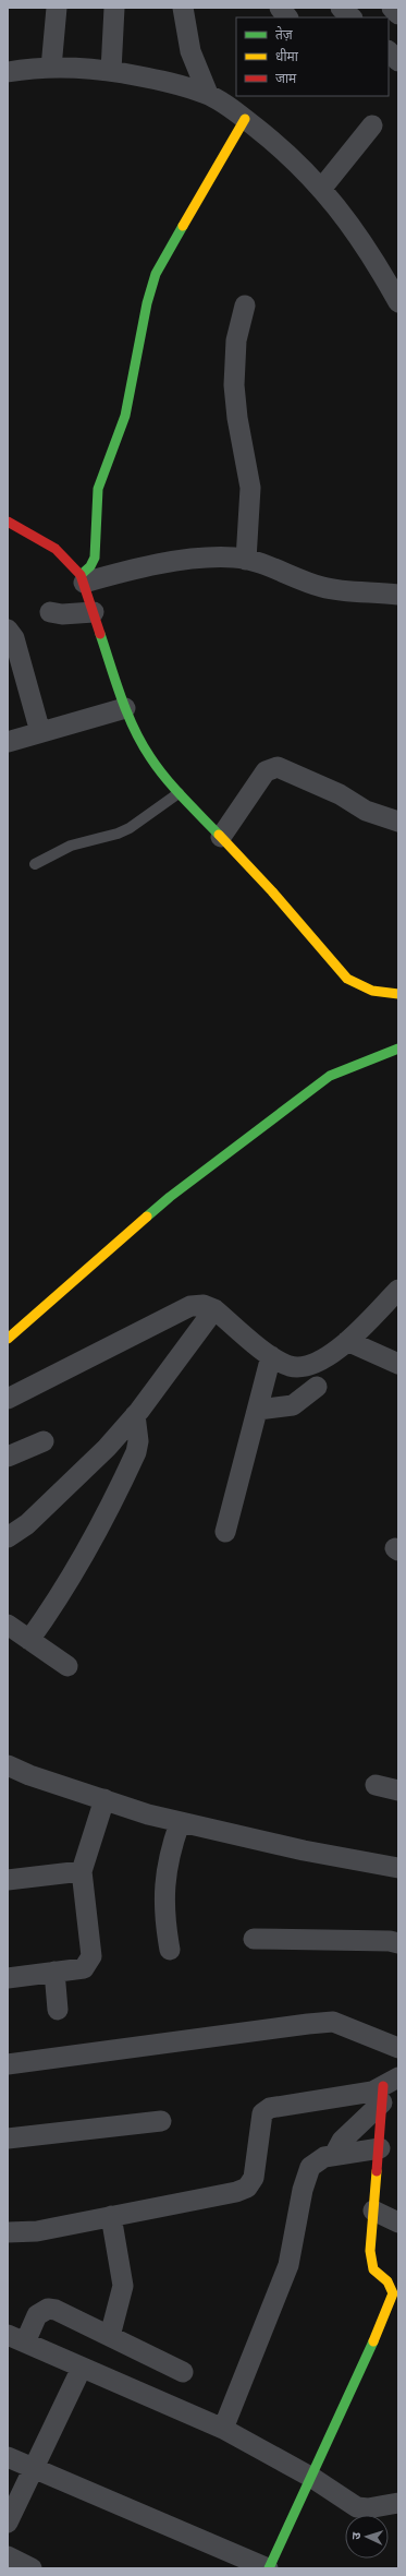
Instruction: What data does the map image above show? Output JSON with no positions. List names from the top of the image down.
{
  "legend": ["तेज़", "धीमा", "जाम"],
  "north": "left"
}
